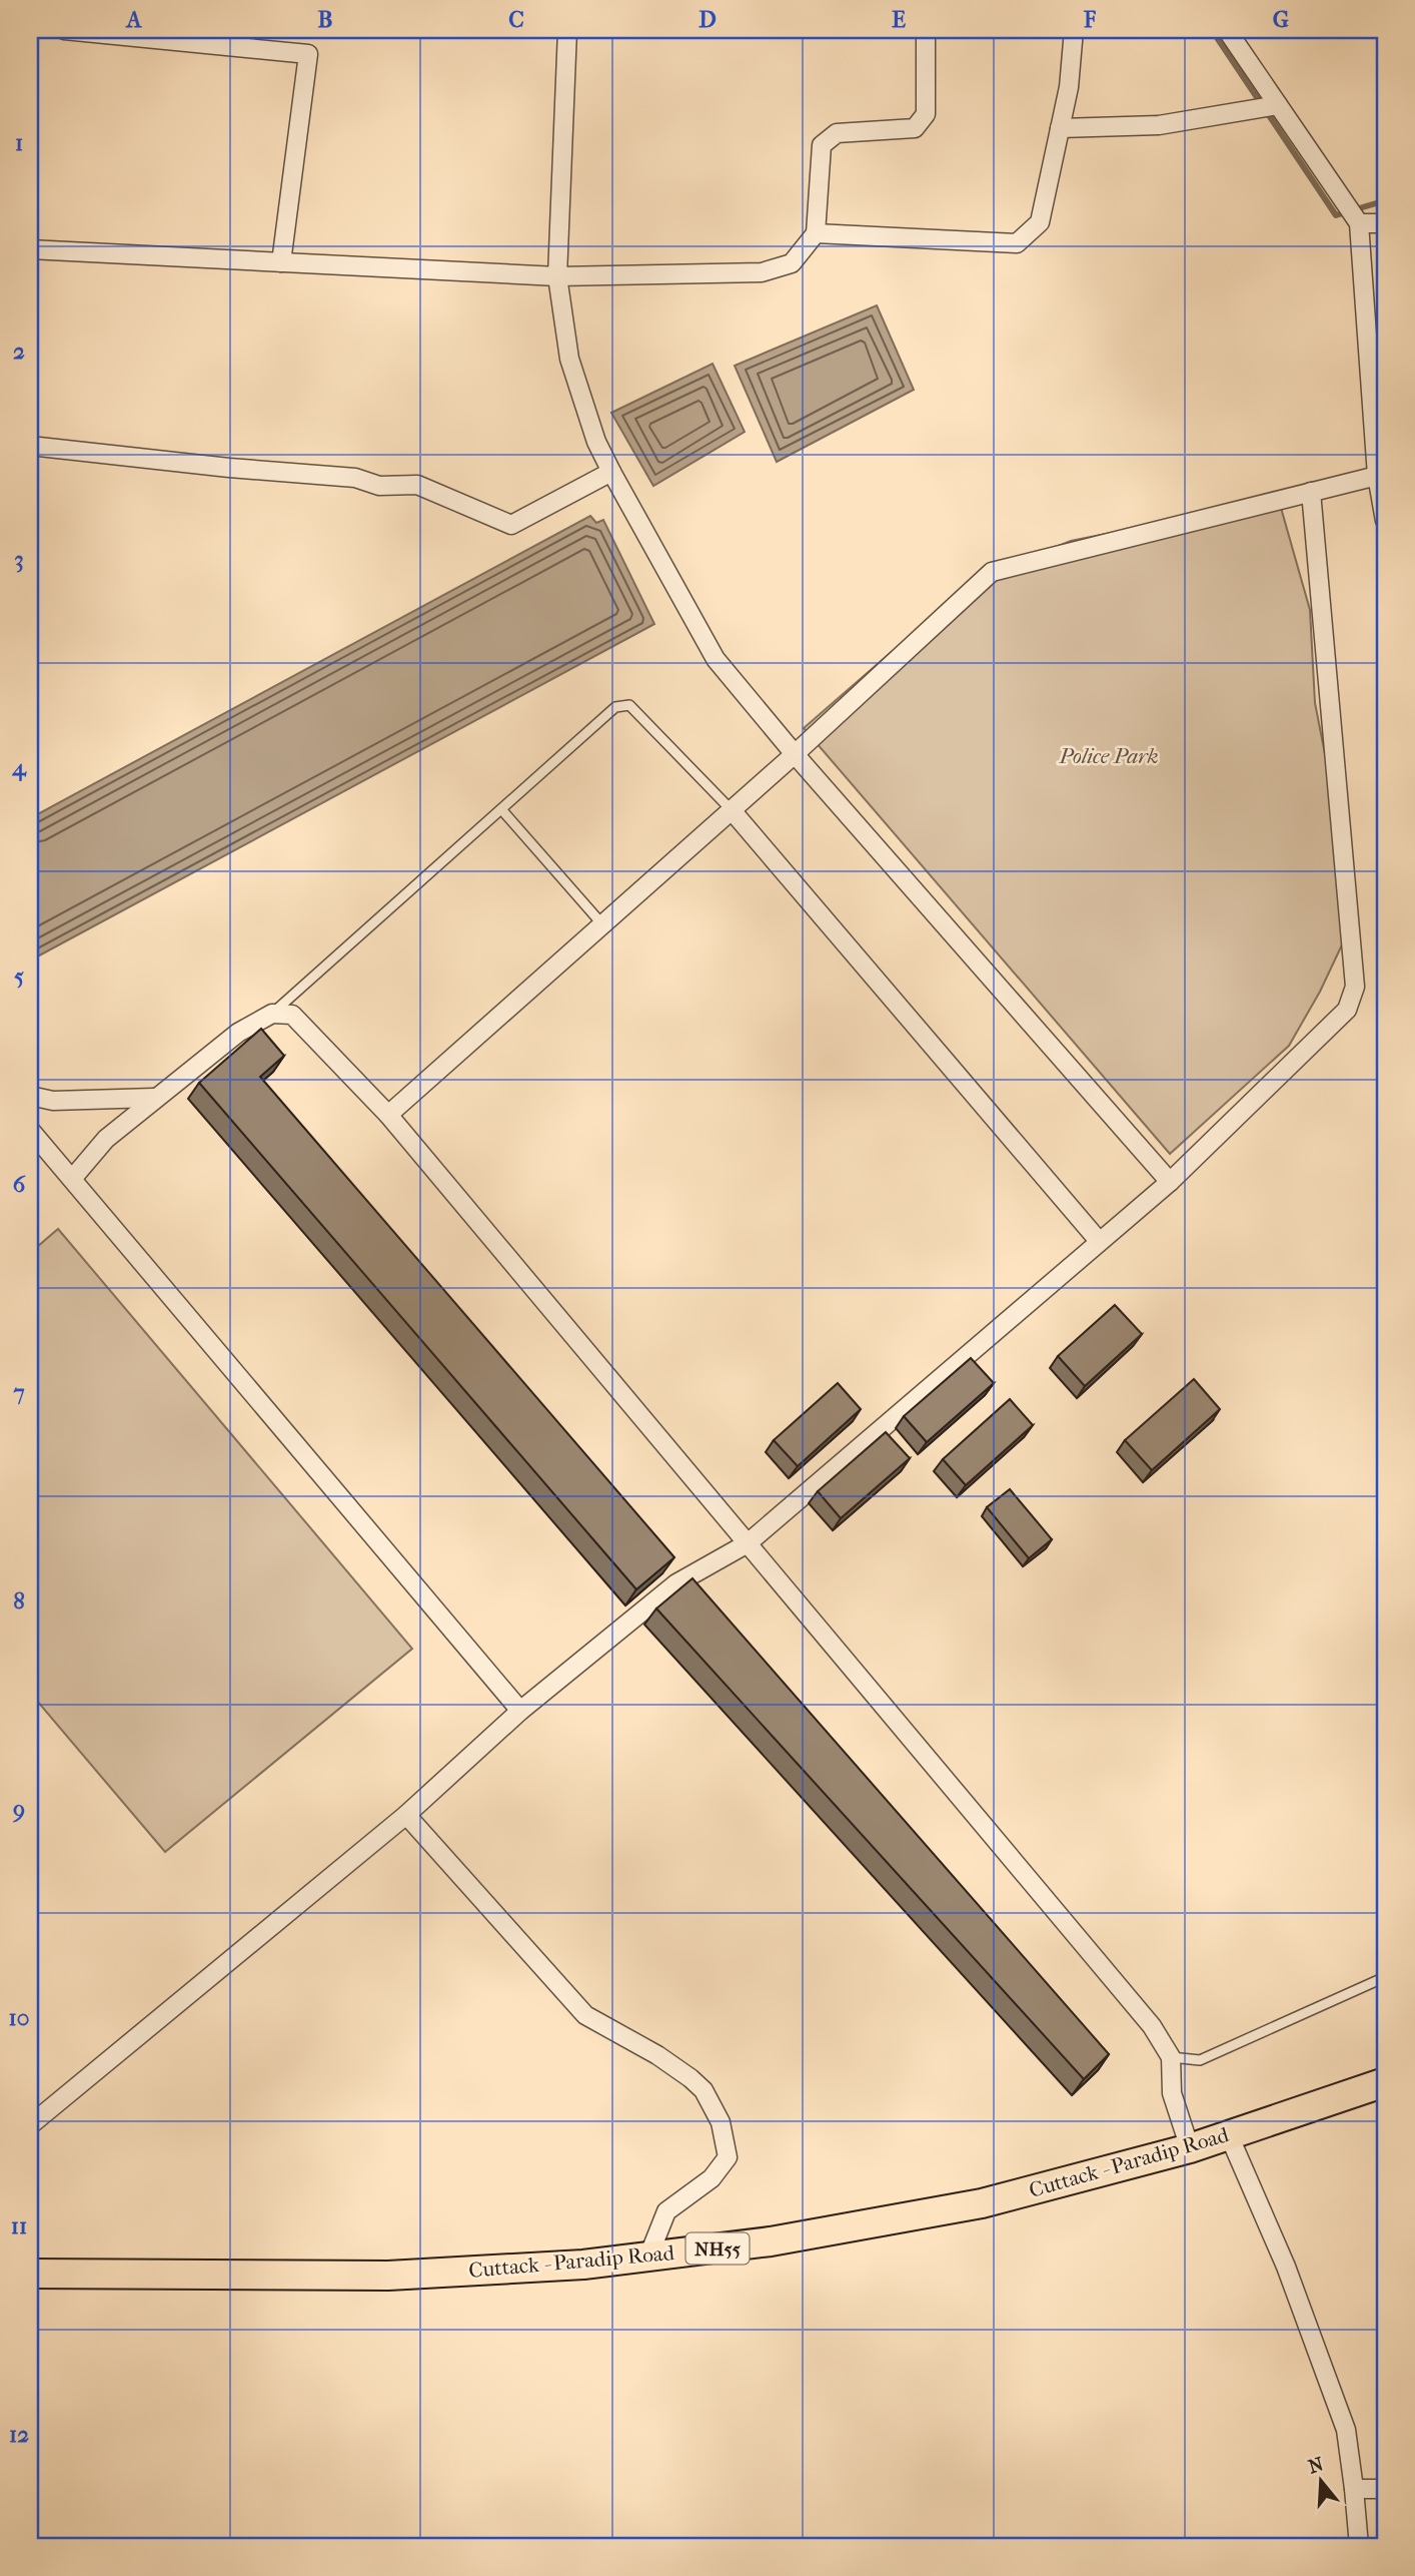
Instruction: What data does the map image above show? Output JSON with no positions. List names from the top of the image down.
{
  "streets": {
    "highway": ["Cuttack - Paradip Road", "NH55"]
  },
  "parks": ["Police Park"],
  "north": "top",
  "grid": {
    "columns": [
      "A",
      "B",
      "C",
      "D",
      "E",
      "F",
      "G"
    ],
    "rows": [
      "1",
      "2",
      "3",
      "4",
      "5",
      "6",
      "7",
      "8",
      "9",
      "10",
      "11",
      "12"
    ]
  }
}
